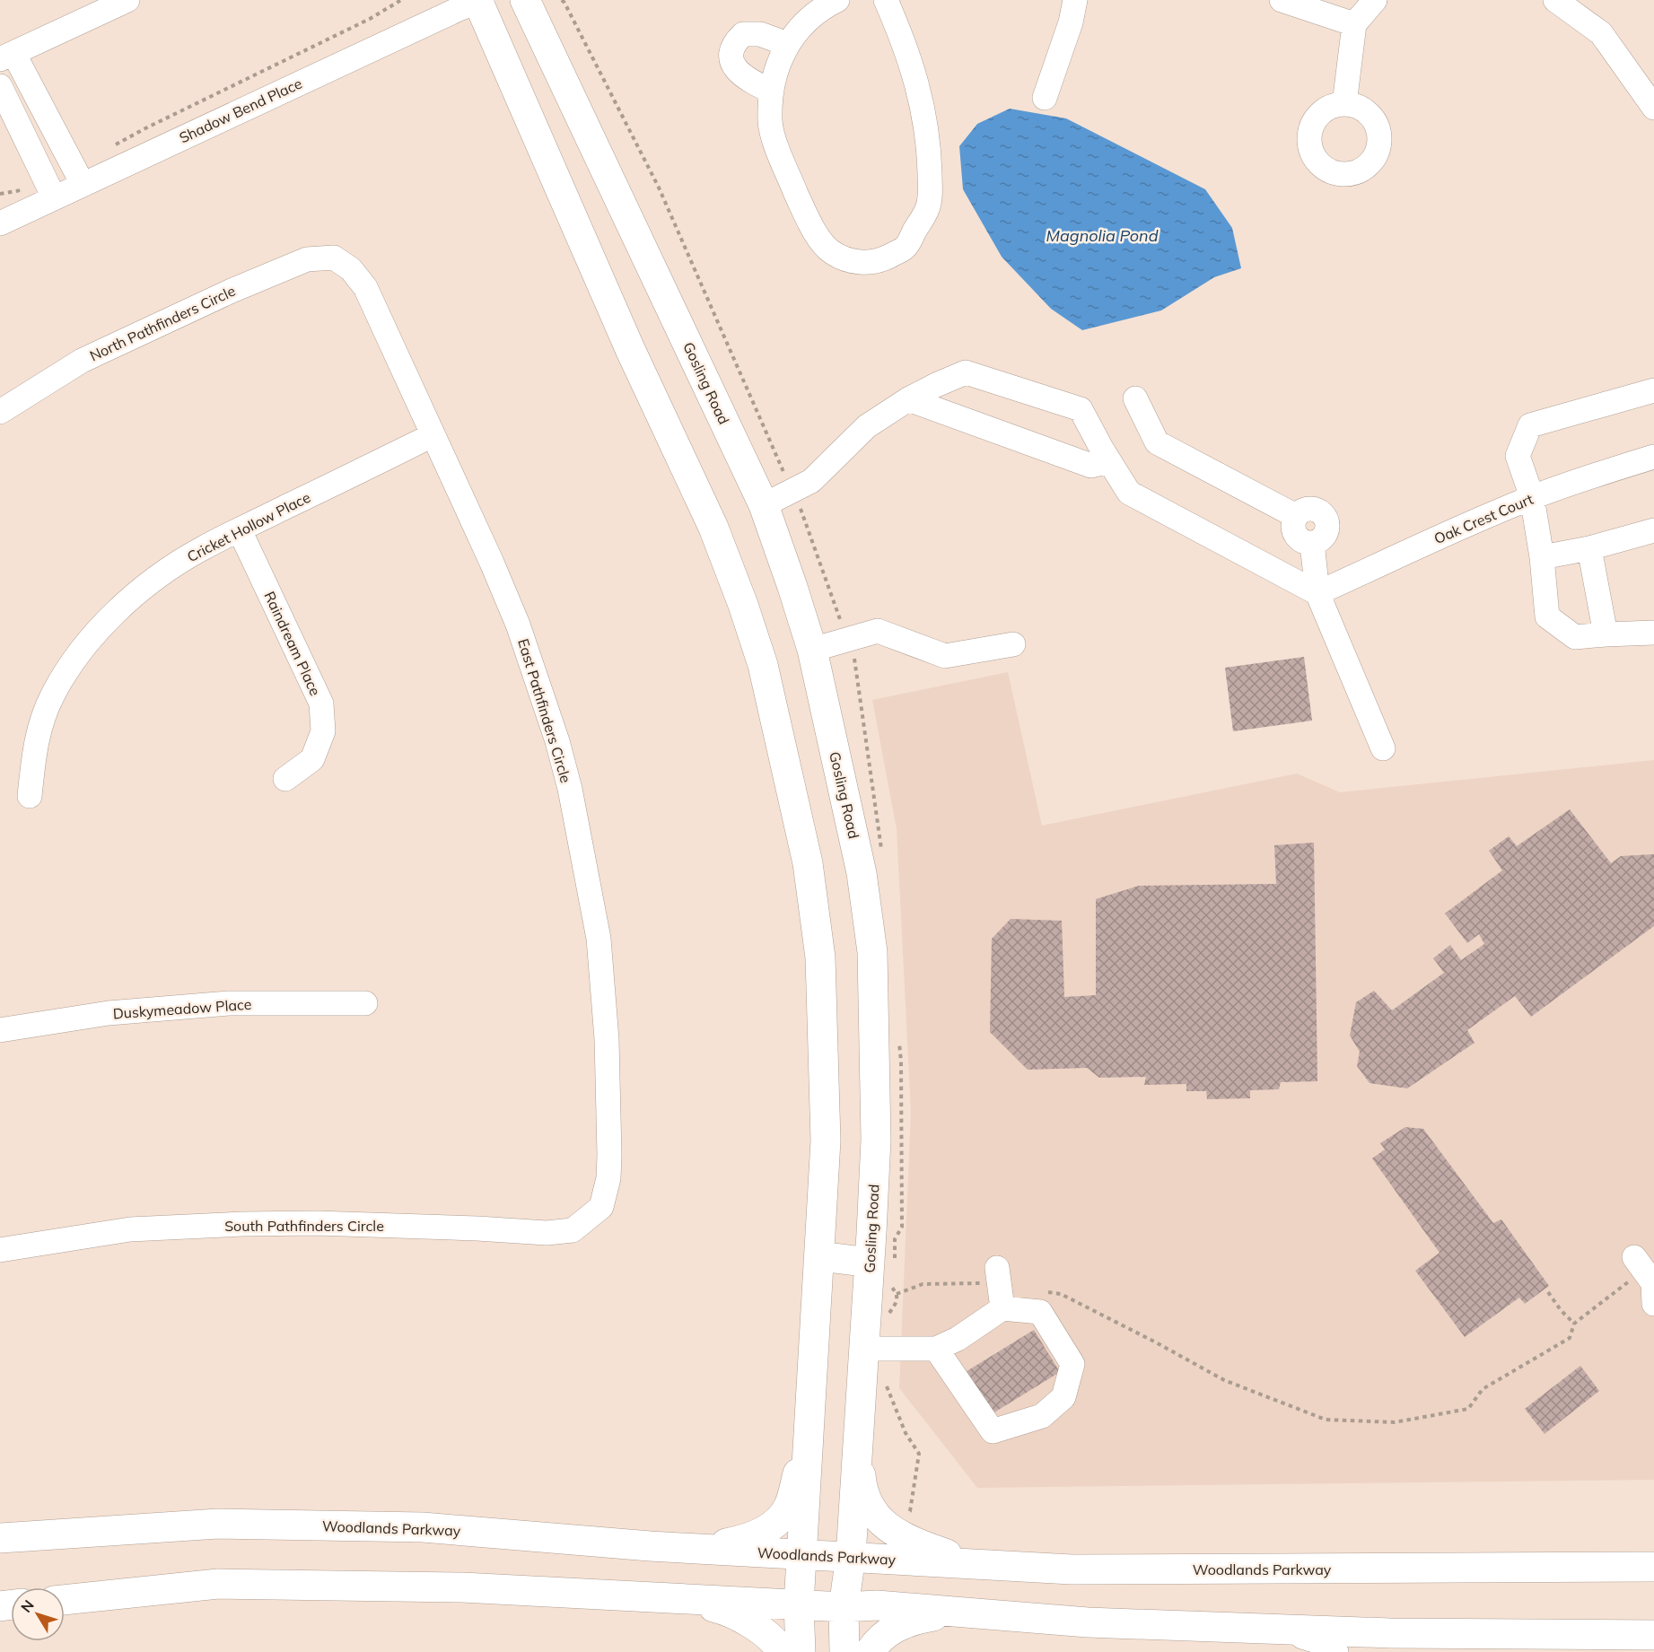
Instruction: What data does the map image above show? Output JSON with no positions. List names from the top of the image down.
{
  "streets": {
    "main road": ["Gosling Road", "Woodlands Parkway"],
    "street": [
      "Shadow Bend Place",
      "North Pathfinders Circle",
      "Oak Crest Court",
      "Cricket Hollow Place",
      "Raindream Place",
      "East Pathfinders Circle",
      "Duskymeadow Place",
      "South Pathfinders Circle"
    ]
  },
  "crossings": [
    ["North Pathfinders Circle", "East Pathfinders Circle"],
    ["Gosling Road", "Woodlands Parkway"],
    ["Cricket Hollow Place", "Raindream Place"],
    ["Cricket Hollow Place", "East Pathfinders Circle"],
    ["East Pathfinders Circle", "South Pathfinders Circle"]
  ],
  "water": ["Magnolia Pond"],
  "north": "top left"
}
